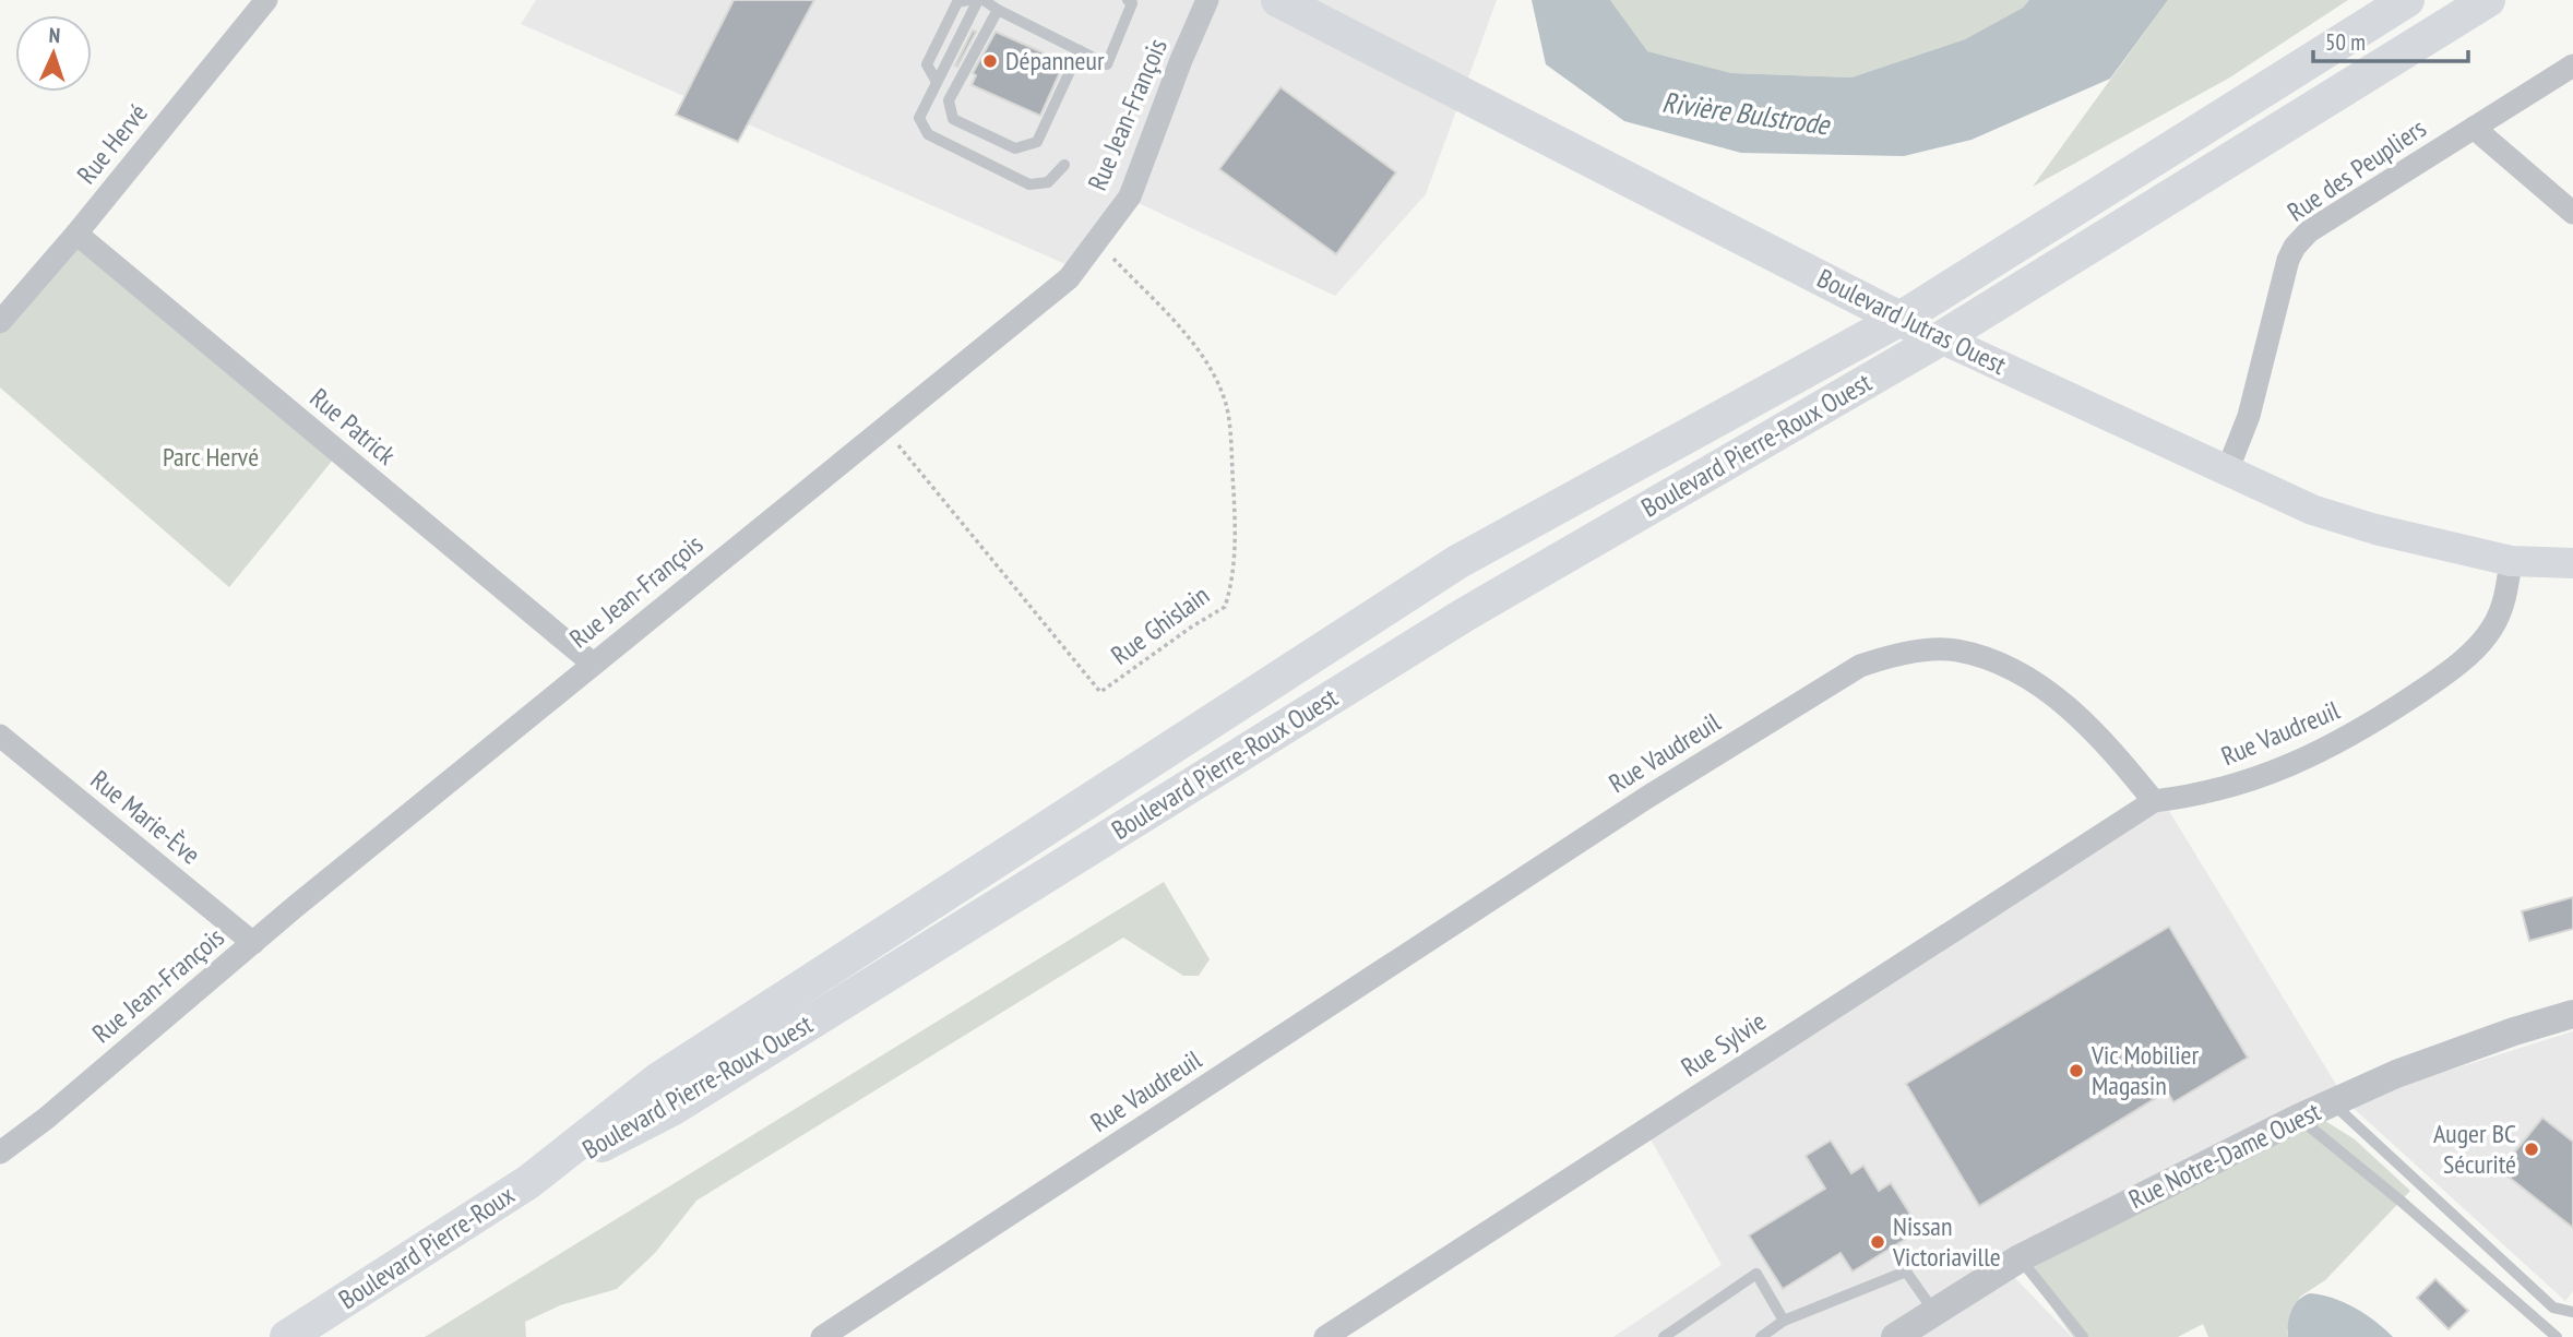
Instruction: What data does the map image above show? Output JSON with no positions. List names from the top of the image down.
{
  "streets": {
    "main road": ["Boulevard Jutras Ouest", "Boulevard Pierre-Roux Ouest", "Boulevard Pierre-Roux"],
    "street": [
      "Rue Jean-François",
      "Rue Hervé",
      "Rue des Peupliers",
      "Rue Patrick",
      "Rue Vaudreuil",
      "Rue Marie-Ève",
      "Rue Sylvie",
      "Rue Notre-Dame Ouest"
    ],
    "path": ["Rue Ghislain"]
  },
  "crossings": [
    ["Rue Jean-François", "Rue Patrick"],
    ["Rue Jean-François", "Rue Ghislain"],
    ["Rue Jean-François", "Rue Marie-Ève"],
    ["Rue Hervé", "Rue Patrick"],
    ["Rue des Peupliers", "Boulevard Jutras Ouest"],
    ["Boulevard Jutras Ouest", "Boulevard Pierre-Roux Ouest"],
    ["Boulevard Jutras Ouest", "Rue Vaudreuil"],
    ["Boulevard Pierre-Roux Ouest", "Boulevard Pierre-Roux"],
    ["Rue Vaudreuil", "Rue Sylvie"]
  ],
  "water": ["Rivière Bulstrode"],
  "parks": ["Parc Hervé"],
  "places": [
    "Dépanneur",
    "Vic Mobilier Magasin",
    "Auger BC Sécurité",
    "Nissan Victoriaville"
  ],
  "scale_bar": "50 m",
  "north": "top"
}
